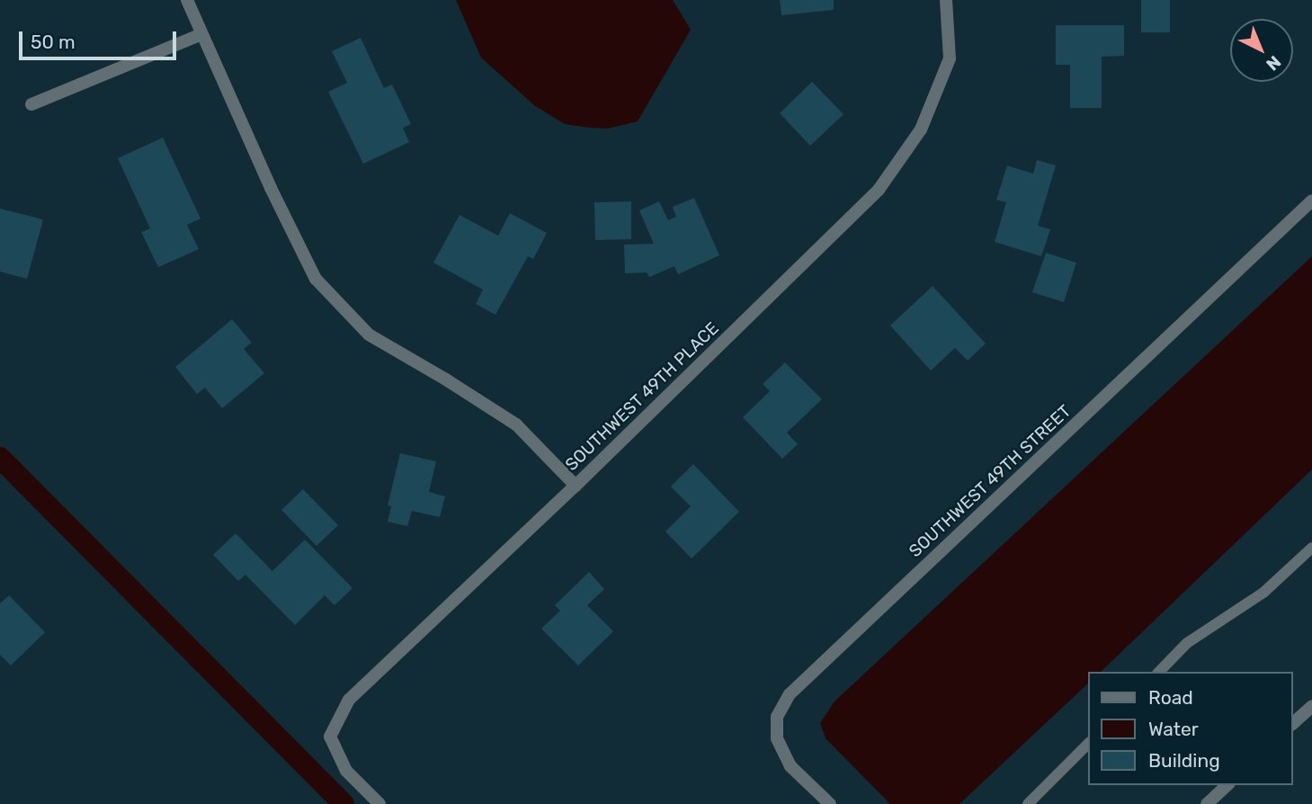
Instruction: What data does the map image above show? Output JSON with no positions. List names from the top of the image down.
{
  "streets": {
    "street": ["SOUTHWEST 49TH PLACE", "SOUTHWEST 49TH STREET"]
  },
  "legend": ["Road", "Water", "Building"],
  "scale_bar": "50 m",
  "north": "bottom right"
}
